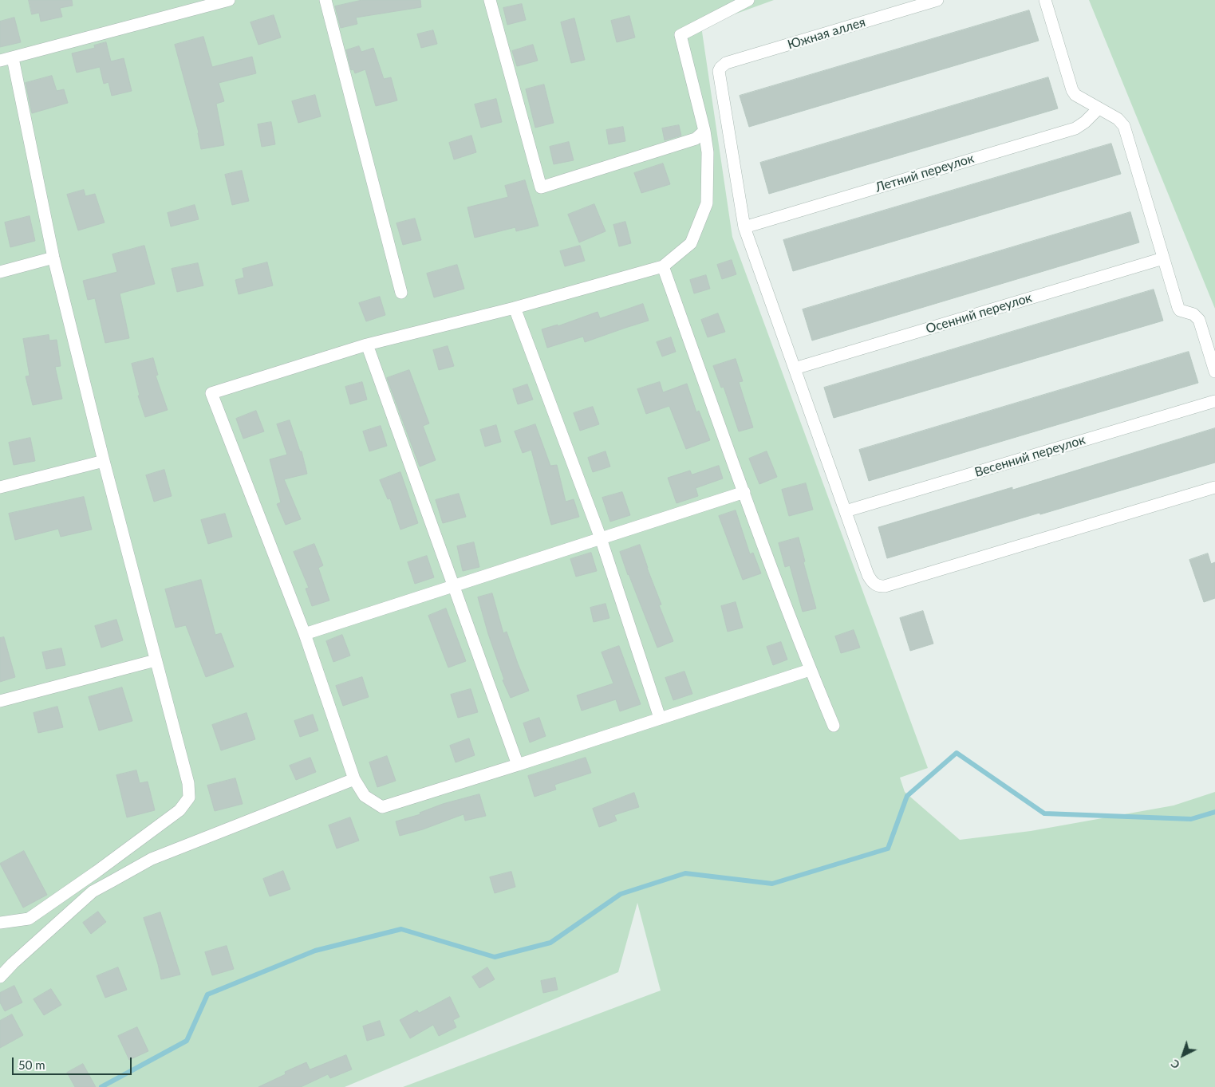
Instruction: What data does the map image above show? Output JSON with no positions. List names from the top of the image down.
{
  "streets": {
    "street": [
      "Южная аллея",
      "Летний переулок",
      "Осенний переулок",
      "Весенний переулок"
    ]
  },
  "crossings": [
    ["Южная аллея", "Летний переулок"]
  ],
  "scale_bar": "50 m",
  "north": "bottom left"
}
